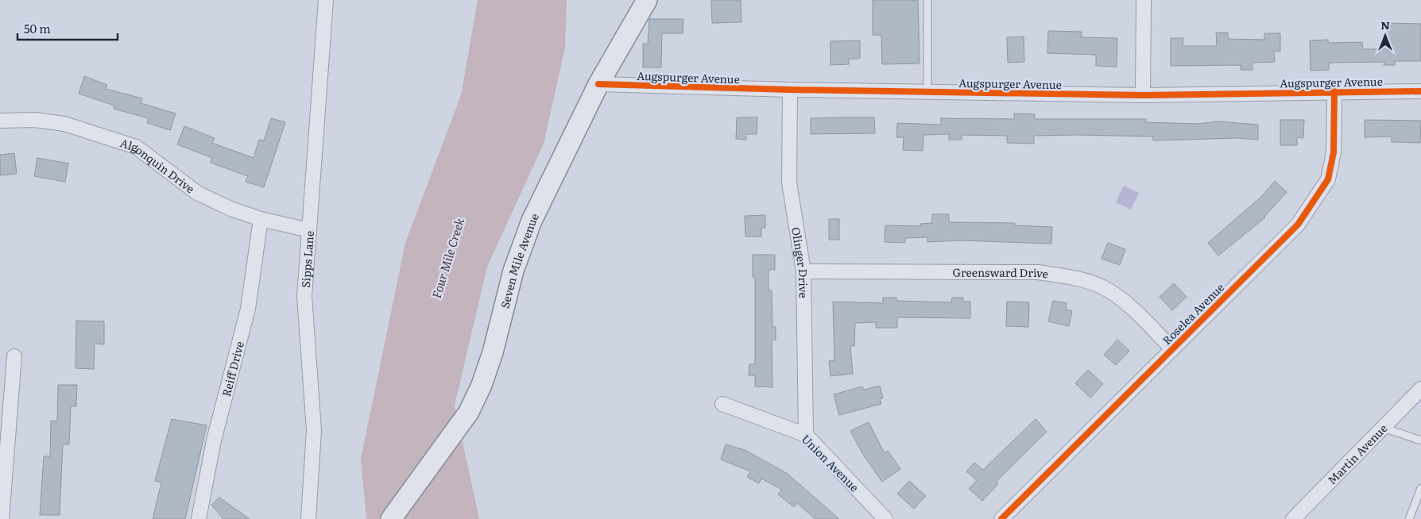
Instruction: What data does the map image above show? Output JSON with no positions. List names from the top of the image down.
{
  "streets": {
    "main road": ["Seven Mile Avenue"],
    "street": [
      "Augspurger Avenue",
      "Algonquin Drive",
      "Sipps Lane",
      "Olinger Drive",
      "Greensward Drive",
      "Roselea Avenue",
      "Reiff Drive",
      "Martin Avenue",
      "Union Avenue"
    ]
  },
  "crossings": [
    ["Augspurger Avenue", "Seven Mile Avenue"],
    ["Augspurger Avenue", "Olinger Drive"],
    ["Augspurger Avenue", "Roselea Avenue"],
    ["Algonquin Drive", "Sipps Lane"],
    ["Algonquin Drive", "Reiff Drive"],
    ["Olinger Drive", "Greensward Drive"],
    ["Olinger Drive", "Union Avenue"],
    ["Greensward Drive", "Roselea Avenue"]
  ],
  "water": ["Four Mile Creek"],
  "scale_bar": "50 m",
  "north": "top"
}
